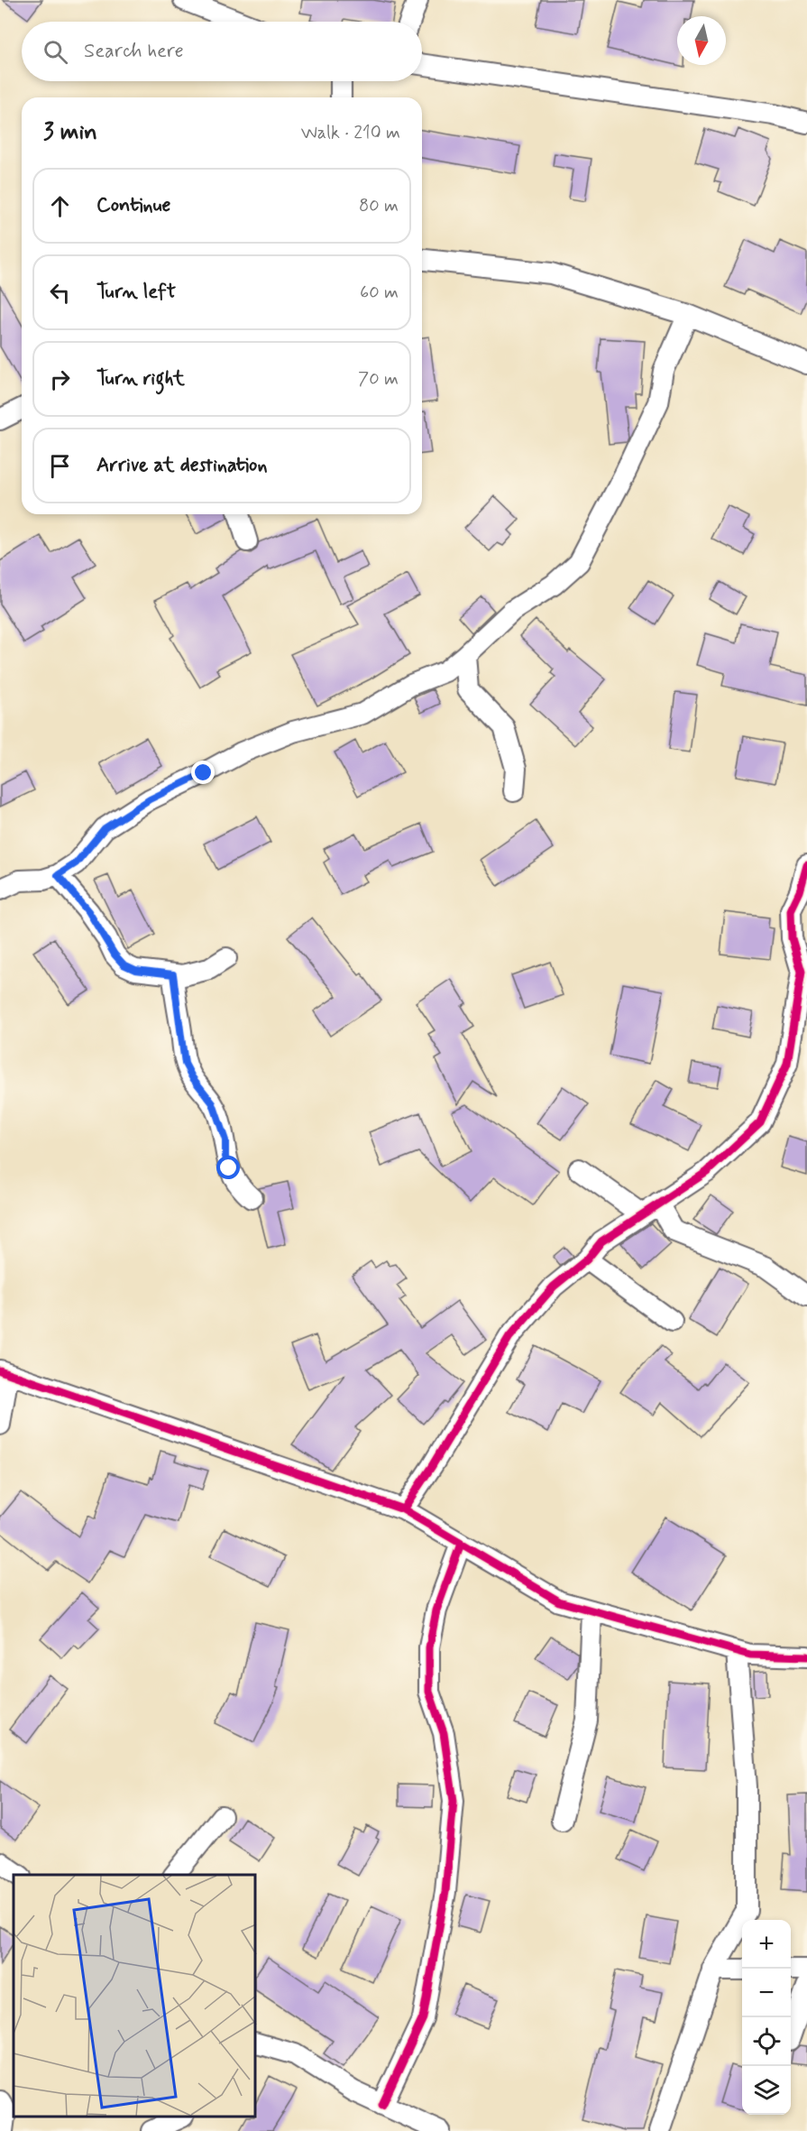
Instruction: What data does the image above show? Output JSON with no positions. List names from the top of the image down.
{
  "north": "bottom",
  "page": {
    "search": "Search here",
    "heading": ["3 min", "Walk · 210 m"],
    "list": [
      ["Continue", "80 m"],
      ["Turn left", "60 m"],
      ["Turn right", "70 m"],
      "Arrive at destination"
    ],
    "map_buttons": ["+", "−"]
  }
}
